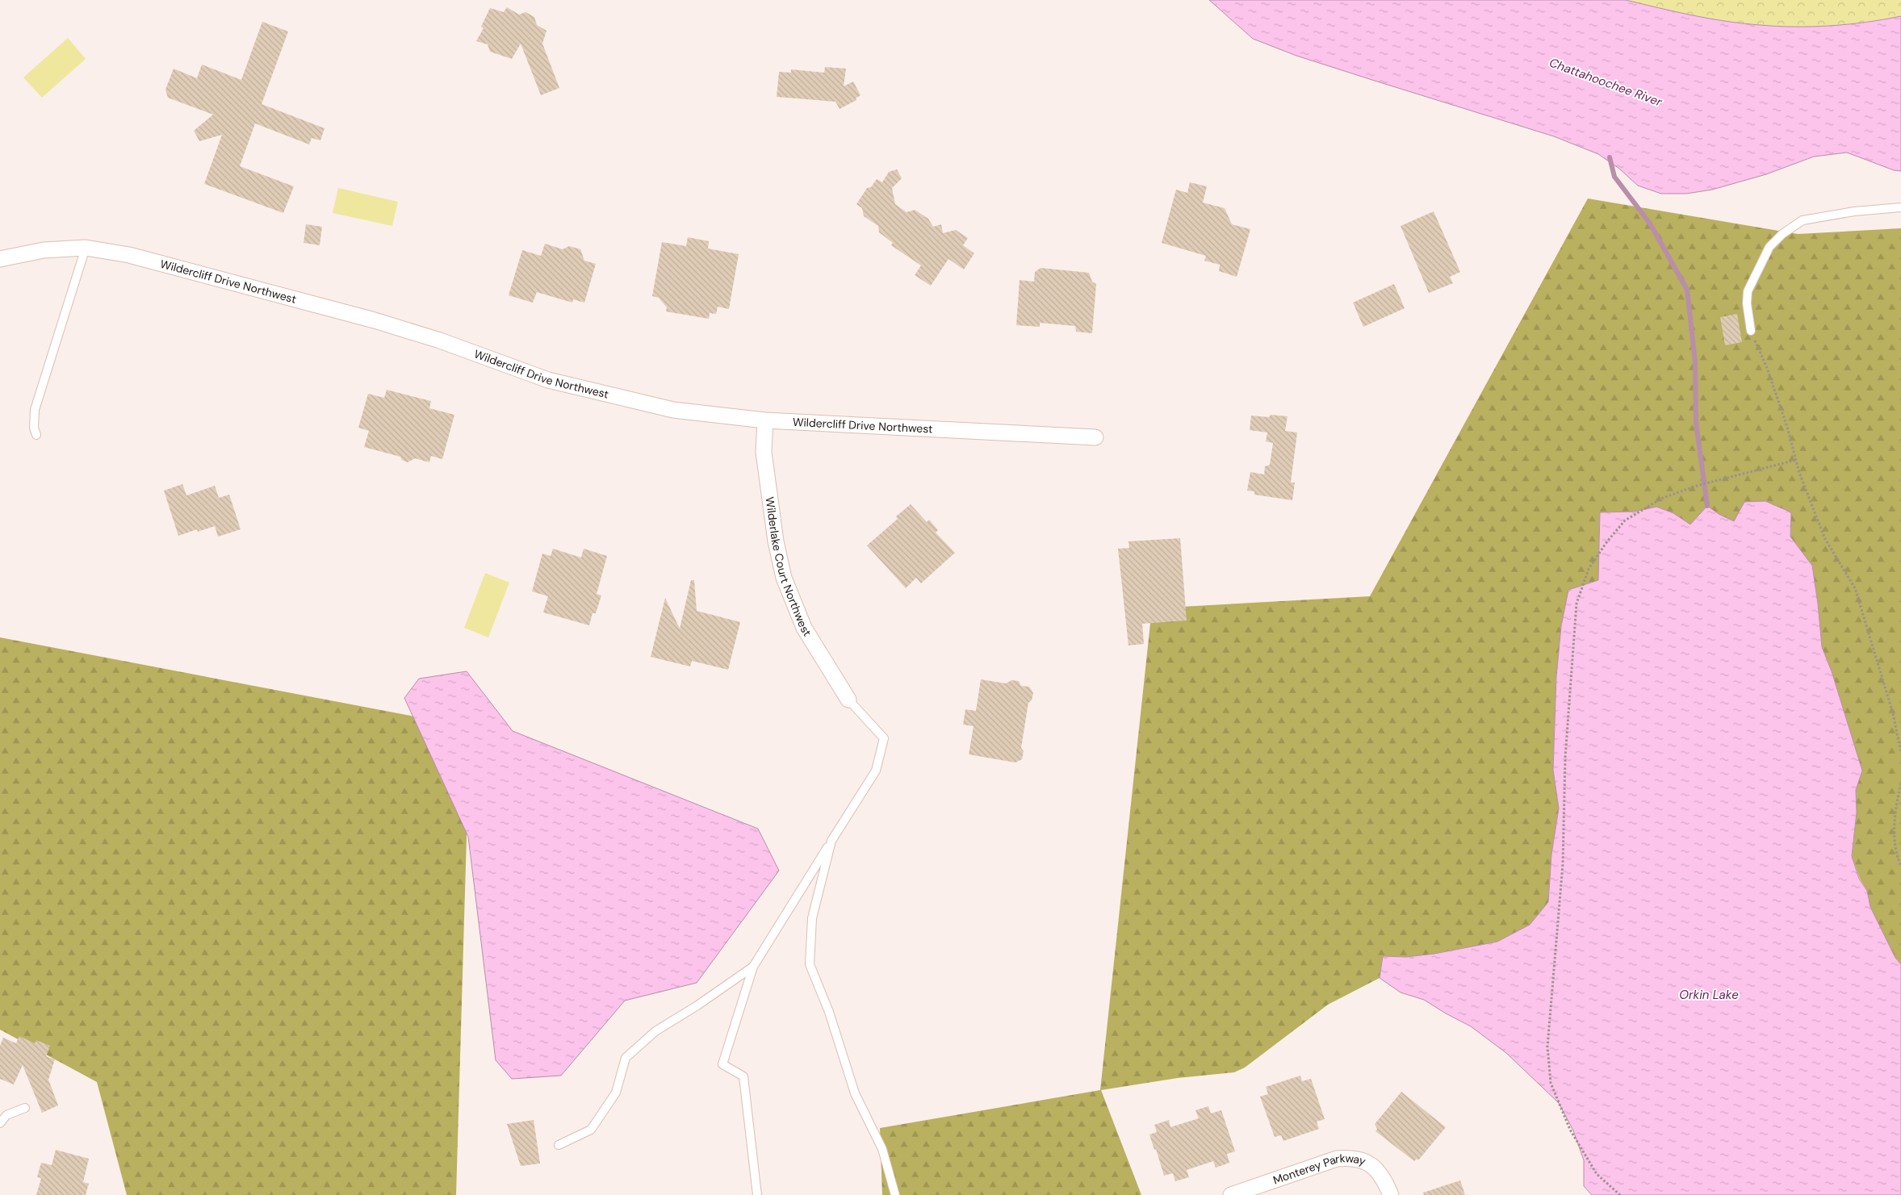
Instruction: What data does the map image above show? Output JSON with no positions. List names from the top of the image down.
{
  "streets": {
    "street": ["Wildercliff Drive Northwest", "Wilderlake Court Northwest", "Monterey Parkway"]
  },
  "crossings": [
    ["Wildercliff Drive Northwest", "Wilderlake Court Northwest"]
  ],
  "water": ["Chattahoochee River", "Orkin Lake"]
}
